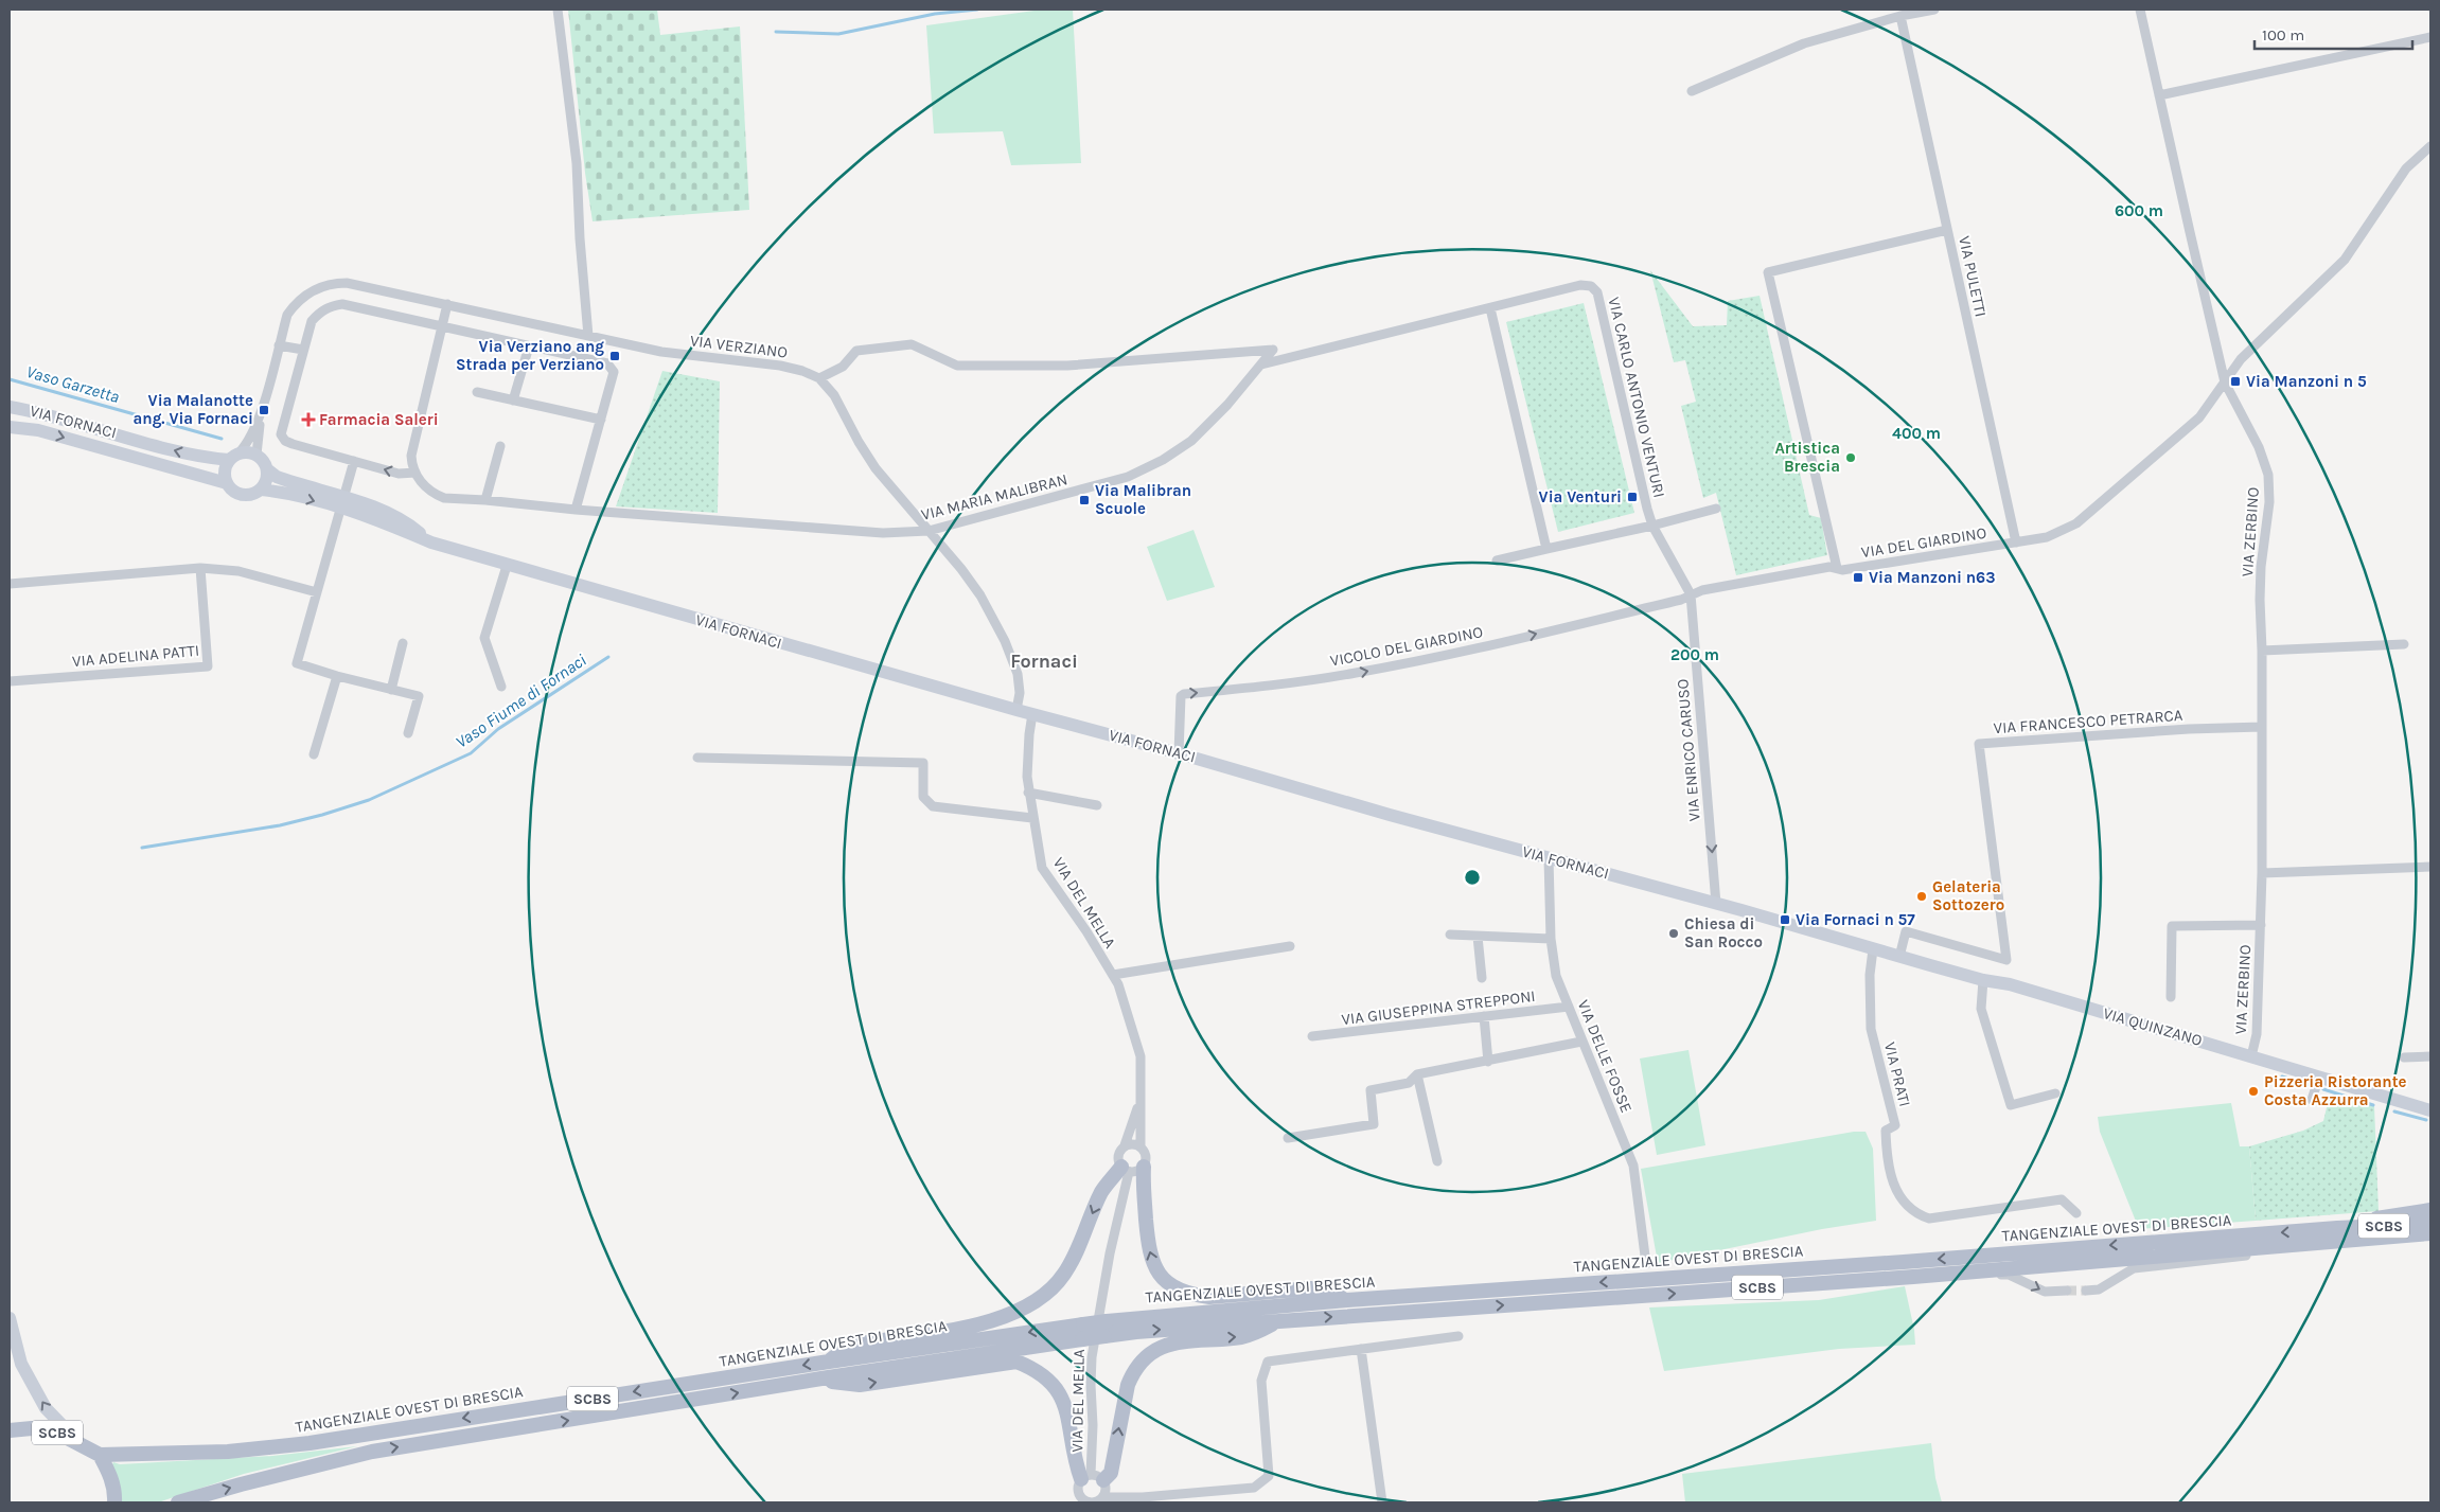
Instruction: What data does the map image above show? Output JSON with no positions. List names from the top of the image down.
{
  "streets": {
    "main road": ["SCBS", "TANGENZIALE OVEST DI BRESCIA"],
    "street": [
      "VIA PULETTI",
      "VIA VERZIANO",
      "VIA CARLO ANTONIO VENTURI",
      "VIA FORNACI",
      "VIA MARIA MALIBRAN",
      "VIA ZERBINO",
      "VIA DEL GIARDINO",
      "VICOLO DEL GIARDINO",
      "VIA ADELINA PATTI",
      "VIA FRANCESCO PETRARCA",
      "VIA ENRICO CARUSO",
      "VIA DEL MELLA",
      "VIA GIUSEPPINA STREPPONI",
      "VIA QUINZANO",
      "VIA DELLE FOSSE",
      "VIA PRATI"
    ]
  },
  "crossings": [
    ["VIA PULETTI", "VIA DEL GIARDINO"],
    ["VIA VERZIANO", "VIA MARIA MALIBRAN"],
    ["VIA CARLO ANTONIO VENTURI", "VIA MARIA MALIBRAN"],
    ["VIA CARLO ANTONIO VENTURI", "VIA DEL GIARDINO"],
    ["VIA CARLO ANTONIO VENTURI", "VICOLO DEL GIARDINO"],
    ["VIA CARLO ANTONIO VENTURI", "VIA ENRICO CARUSO"],
    ["VIA FORNACI", "VICOLO DEL GIARDINO"],
    ["VIA FORNACI", "VIA ENRICO CARUSO"],
    ["VIA FORNACI", "VIA DEL MELLA"],
    ["VIA FORNACI", "VIA QUINZANO"],
    ["VIA FORNACI", "VIA DELLE FOSSE"],
    ["VIA FORNACI", "VIA PRATI"],
    ["VIA ZERBINO", "VIA DEL GIARDINO"],
    ["VIA ZERBINO", "VIA FRANCESCO PETRARCA"],
    ["VIA ZERBINO", "VIA QUINZANO"],
    ["VIA DEL GIARDINO", "VICOLO DEL GIARDINO"],
    ["VIA DEL GIARDINO", "VIA ENRICO CARUSO"],
    ["VICOLO DEL GIARDINO", "VIA ENRICO CARUSO"],
    ["VIA FRANCESCO PETRARCA", "VIA QUINZANO"],
    ["VIA GIUSEPPINA STREPPONI", "VIA DELLE FOSSE"],
    ["VIA QUINZANO", "VIA PRATI"],
    ["SCBS", "TANGENZIALE OVEST DI BRESCIA"]
  ],
  "one_way": ["VICOLO DEL GIARDINO", "VIA ENRICO CARUSO"],
  "districts": ["Fornaci"],
  "water": ["Vaso Garzetta", "Vaso Fiume di Fornaci"],
  "places": {
    "transit": [
      "Via Verziano ang Strada per Verziano",
      "Via Manzoni n 5",
      "Via Malanotte ang. Via Fornaci",
      "Via Venturi",
      "Via Malibran Scuole",
      "Via Manzoni n63",
      "Via Fornaci n 57"
    ],
    "health": ["Farmacia Saleri"],
    "other": [
      "Artistica Brescia",
      "Gelateria Sottozero",
      "Chiesa di San Rocco",
      "Pizzeria Ristorante Costa Azzurra"
    ]
  },
  "scale_bar": "100 m",
  "rings": ["600 m", "400 m", "200 m"]
}
